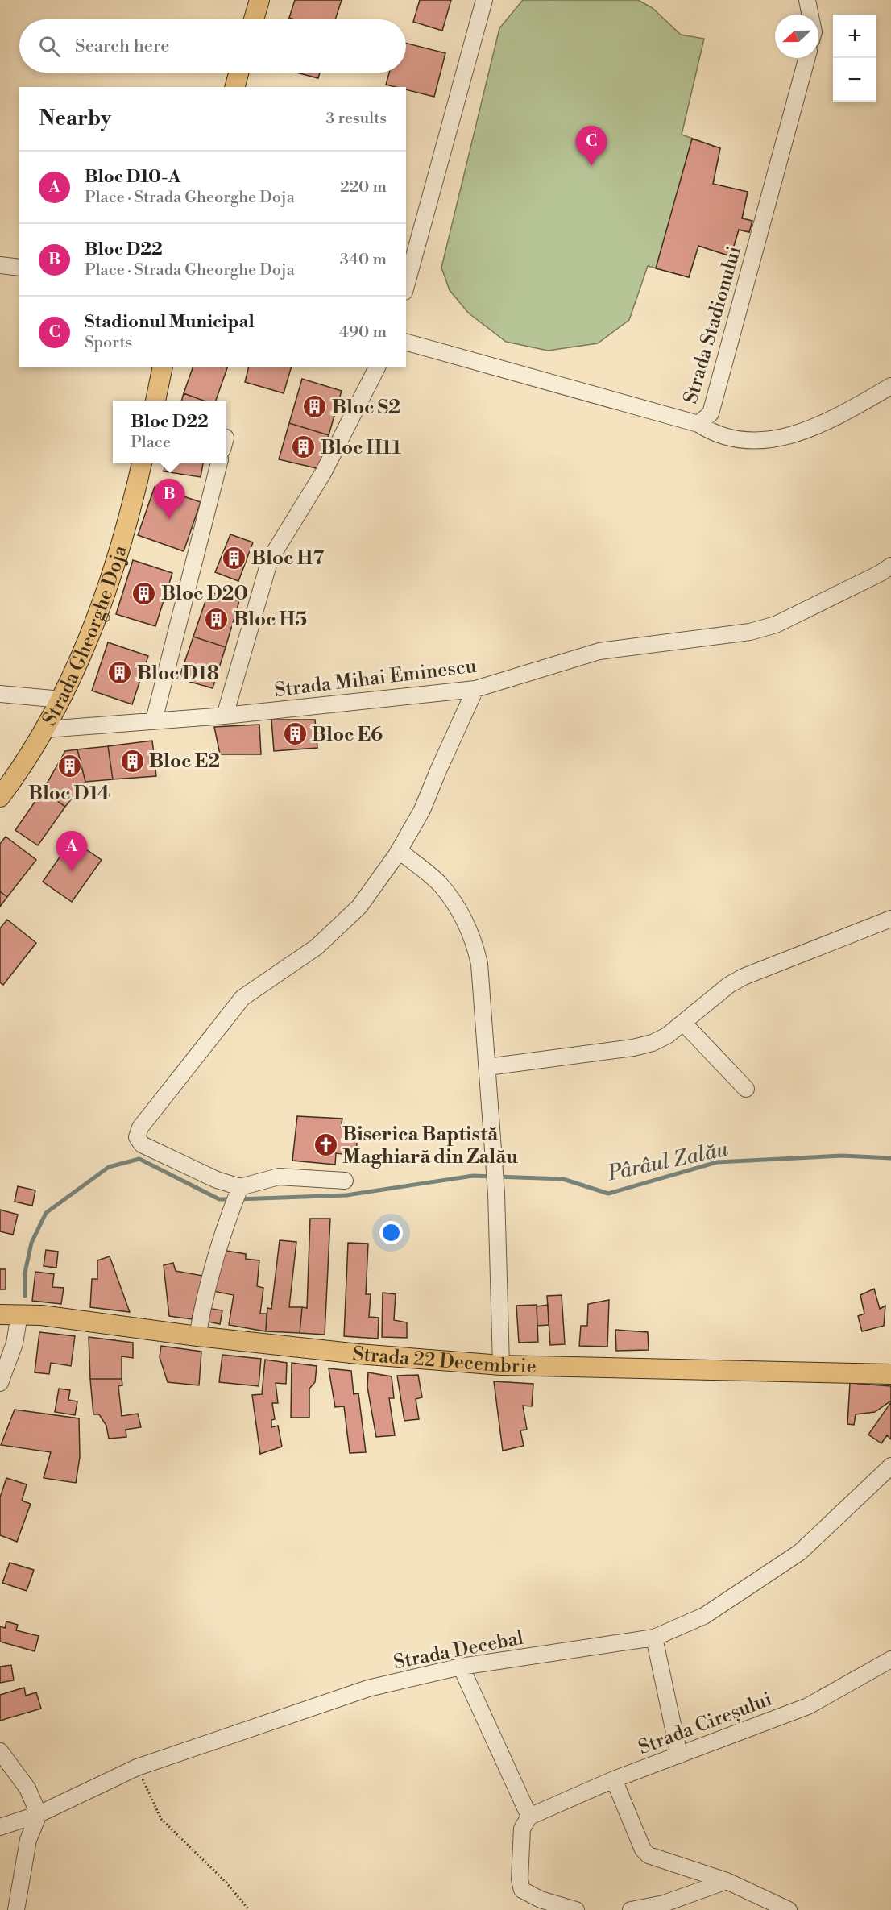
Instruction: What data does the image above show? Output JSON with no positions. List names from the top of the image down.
{
  "streets": {
    "main road": ["Strada Gheorghe Doja", "Strada 22 Decembrie"],
    "street": [
      "Strada Stadionului",
      "Strada Mihai Eminescu",
      "Strada Decebal",
      "Strada Cireșului"
    ]
  },
  "crossings": [
    ["Strada Gheorghe Doja", "Strada Mihai Eminescu"]
  ],
  "water": ["Pârâul Zalău"],
  "places": {
    "building": [
      "Bloc S2",
      "Bloc H11",
      "Bloc H7",
      "Bloc D20",
      "Bloc H5",
      "Bloc D18",
      "Bloc E6",
      "Bloc E2",
      "Bloc D14"
    ],
    "church": ["Biserica Baptistă Maghiară din Zalău"]
  },
  "north": "left",
  "page": {
    "map_buttons": ["+", "−"],
    "search": "Search here",
    "heading": ["Nearby", "3 results"],
    "pins": ["C", "B", "A"],
    "list": [
      {
        "mark": "A",
        "name": "Bloc D10-A",
        "note": "Place · Strada Gheorghe Doja",
        "value": "220 m"
      },
      {
        "mark": "B",
        "name": "Bloc D22",
        "note": "Place · Strada Gheorghe Doja",
        "value": "340 m"
      },
      {
        "mark": "C",
        "name": "Stadionul Municipal",
        "note": "Sports",
        "value": "490 m"
      }
    ],
    "popup": ["Bloc D22", "Place"]
  }
}
